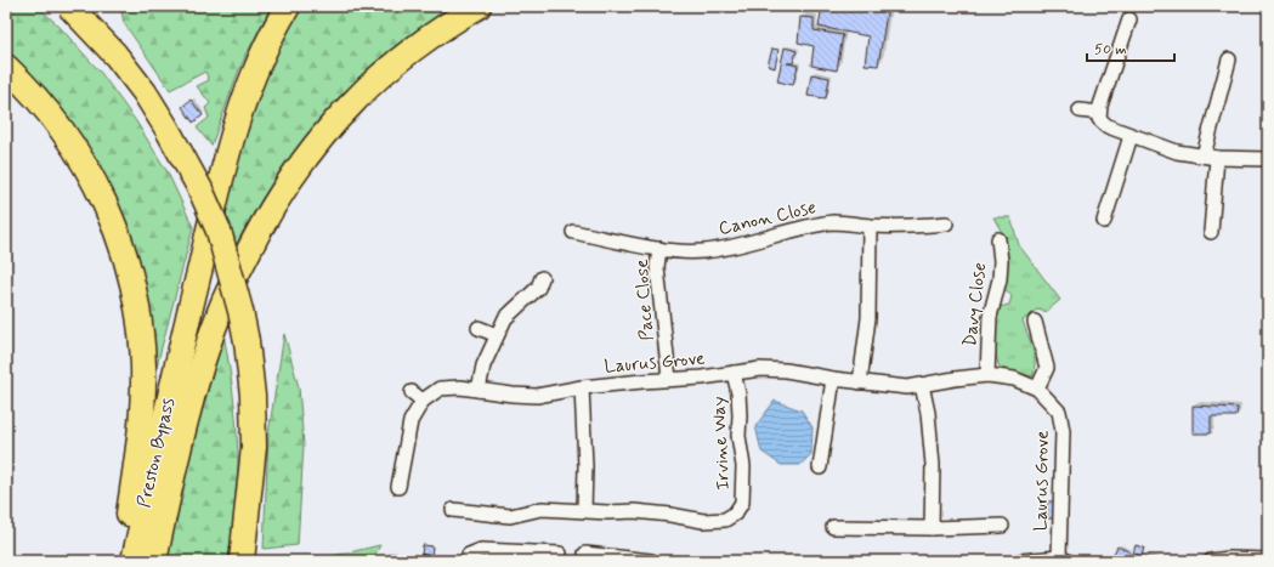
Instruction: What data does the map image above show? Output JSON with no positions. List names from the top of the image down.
{
  "streets": {
    "highway": ["Preston Bypass"],
    "street": [
      "Canon Close",
      "Pace Close",
      "Davy Close",
      "Laurus Grove",
      "Irvine Way"
    ]
  },
  "crossings": [
    ["Canon Close", "Pace Close"],
    ["Pace Close", "Laurus Grove"],
    ["Davy Close", "Laurus Grove"],
    ["Laurus Grove", "Irvine Way"]
  ],
  "scale_bar": "50 m"
}
